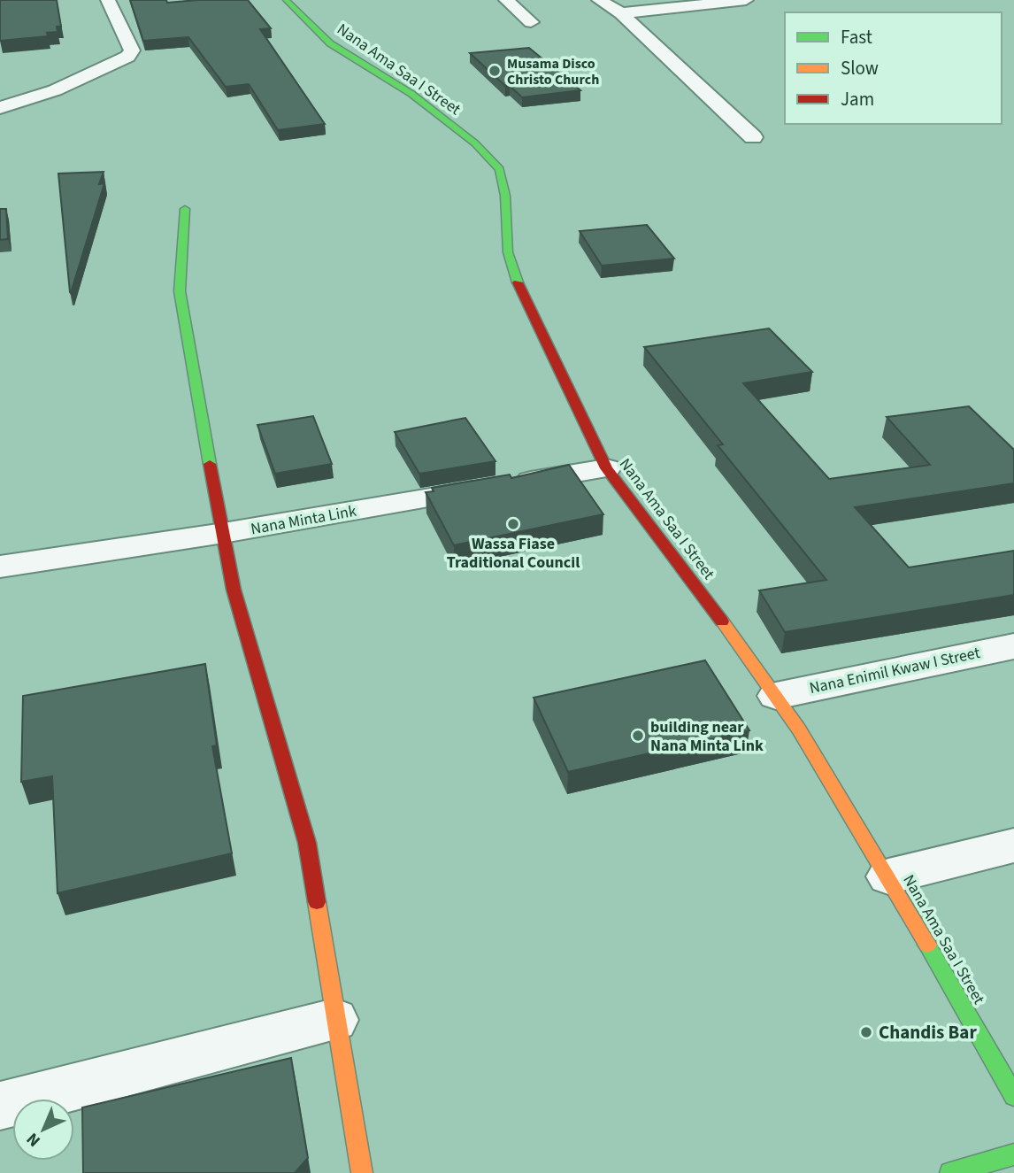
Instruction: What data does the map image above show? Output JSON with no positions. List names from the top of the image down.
{
  "streets": {
    "street": ["Nana Ama Saa I Street", "Nana Minta Link", "Nana Enimil Kwaw I Street"]
  },
  "crossings": [
    ["Nana Ama Saa I Street", "Nana Minta Link"],
    ["Nana Ama Saa I Street", "Nana Enimil Kwaw I Street"]
  ],
  "places": [
    "Musama Disco Christo Church",
    "Wassa Fiase Traditional Council",
    "building near Nana Minta Link",
    "Chandis Bar"
  ],
  "legend": ["Fast", "Slow", "Jam"],
  "north": "bottom left"
}
